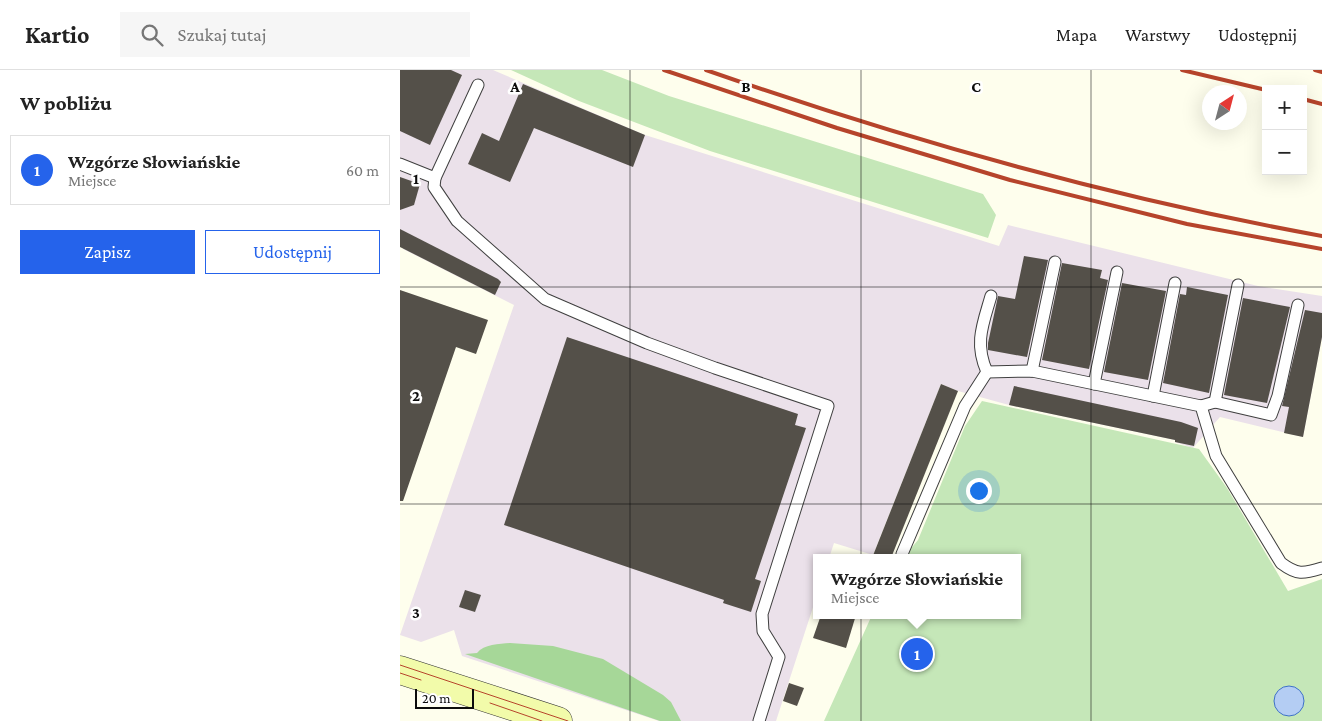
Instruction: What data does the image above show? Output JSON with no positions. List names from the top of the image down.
{
  "scale_bar": "20 m",
  "north": "top right",
  "page": {
    "header": "Kartio",
    "search": "Szukaj tutaj",
    "nav": ["Mapa", "Warstwy", "Udostępnij"],
    "heading": "W pobliżu",
    "map_buttons": ["+", "−"],
    "list": [
      {
        "mark": "1",
        "name": "Wzgórze Słowiańskie",
        "note": "Miejsce",
        "value": "60 m"
      }
    ],
    "buttons": ["Zapisz", "Udostępnij"],
    "popup": ["Wzgórze Słowiańskie", "Miejsce"],
    "pins": "1",
    "scale": "20 m"
  },
  "grid": {
    "columns": ["A", "B", "C"],
    "rows": ["1", "2", "3"]
  }
}
